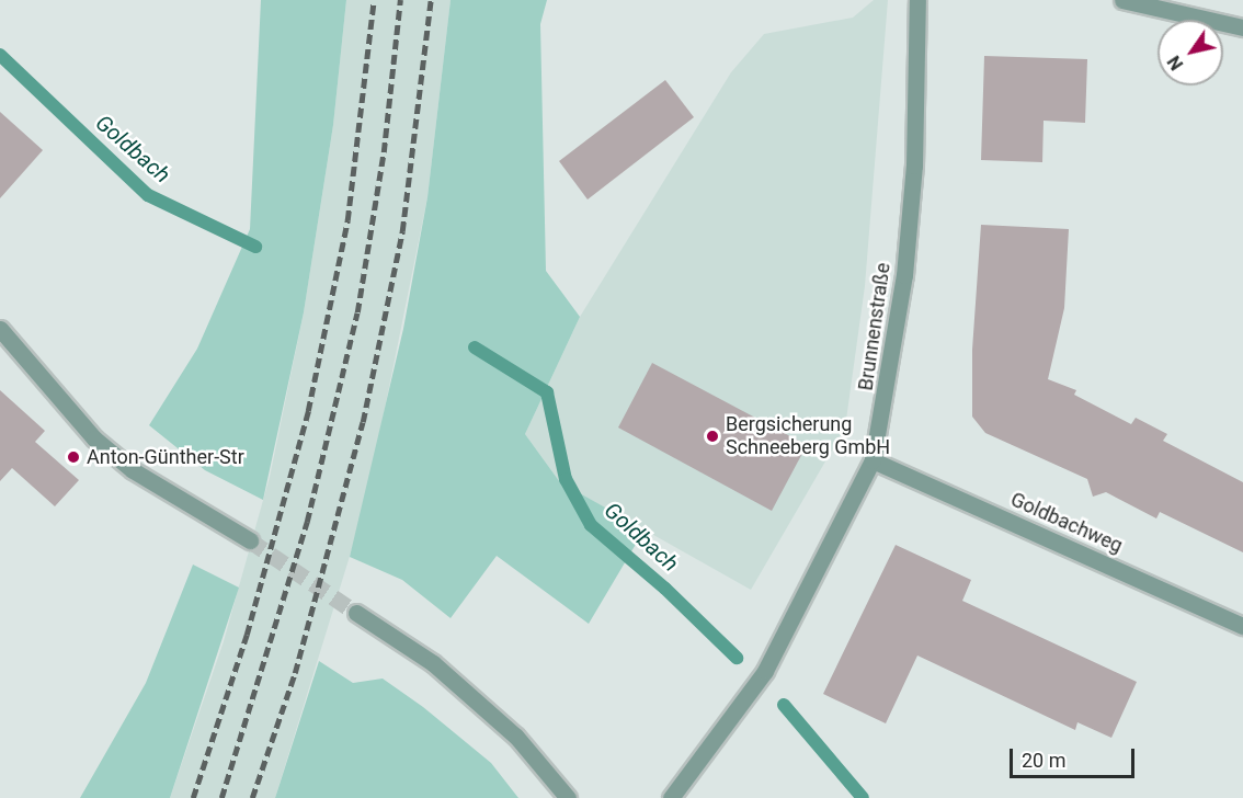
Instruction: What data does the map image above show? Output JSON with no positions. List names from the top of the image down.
{
  "streets": {
    "street": ["Brunnenstraße", "Goldbachweg"]
  },
  "crossings": [
    ["Brunnenstraße", "Goldbachweg"]
  ],
  "water": ["Goldbach"],
  "places": ["Bergsicherung Schneeberg GmbH", "Anton-Günther-Str"],
  "scale_bar": "20 m",
  "north": "bottom left"
}
